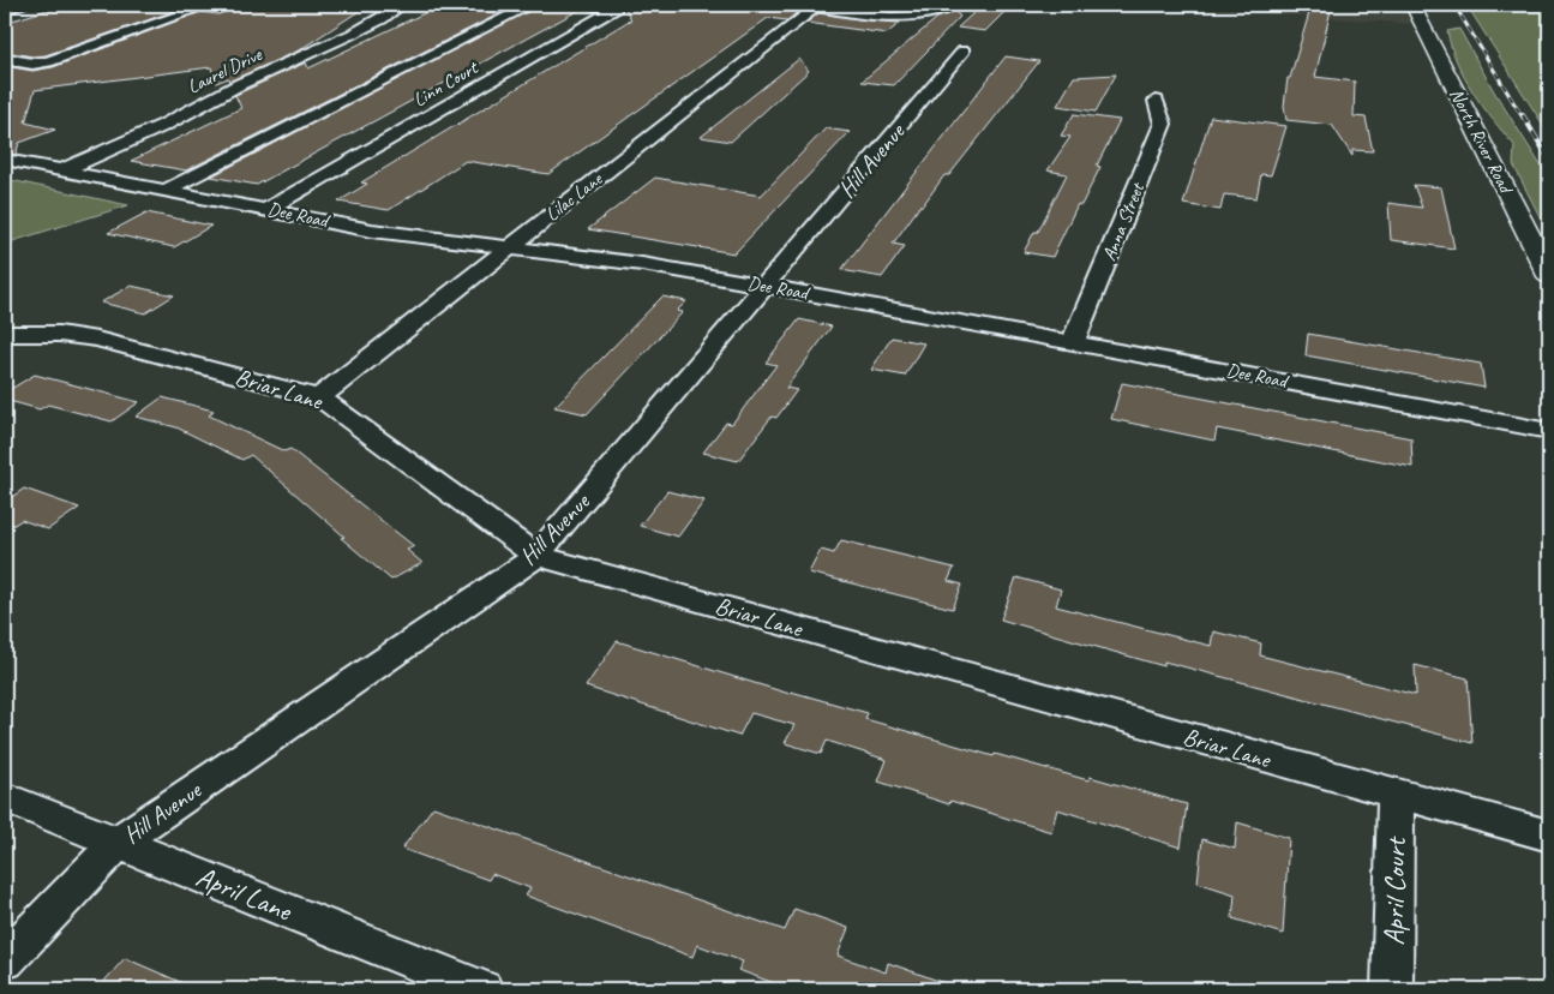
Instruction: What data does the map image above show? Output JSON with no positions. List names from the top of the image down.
{
  "streets": {
    "main road": ["North River Road"],
    "street": [
      "Laurel Drive",
      "Linn Court",
      "Hill Avenue",
      "Lilac Lane",
      "Dee Road",
      "Anna Street",
      "Briar Lane",
      "April Court",
      "April Lane"
    ]
  },
  "crossings": [
    ["Laurel Drive", "Dee Road"],
    ["Linn Court", "Dee Road"],
    ["Hill Avenue", "Dee Road"],
    ["Hill Avenue", "Briar Lane"],
    ["Hill Avenue", "April Lane"],
    ["Lilac Lane", "Dee Road"],
    ["Lilac Lane", "Briar Lane"],
    ["Dee Road", "Anna Street"],
    ["Briar Lane", "April Court"]
  ]
}
